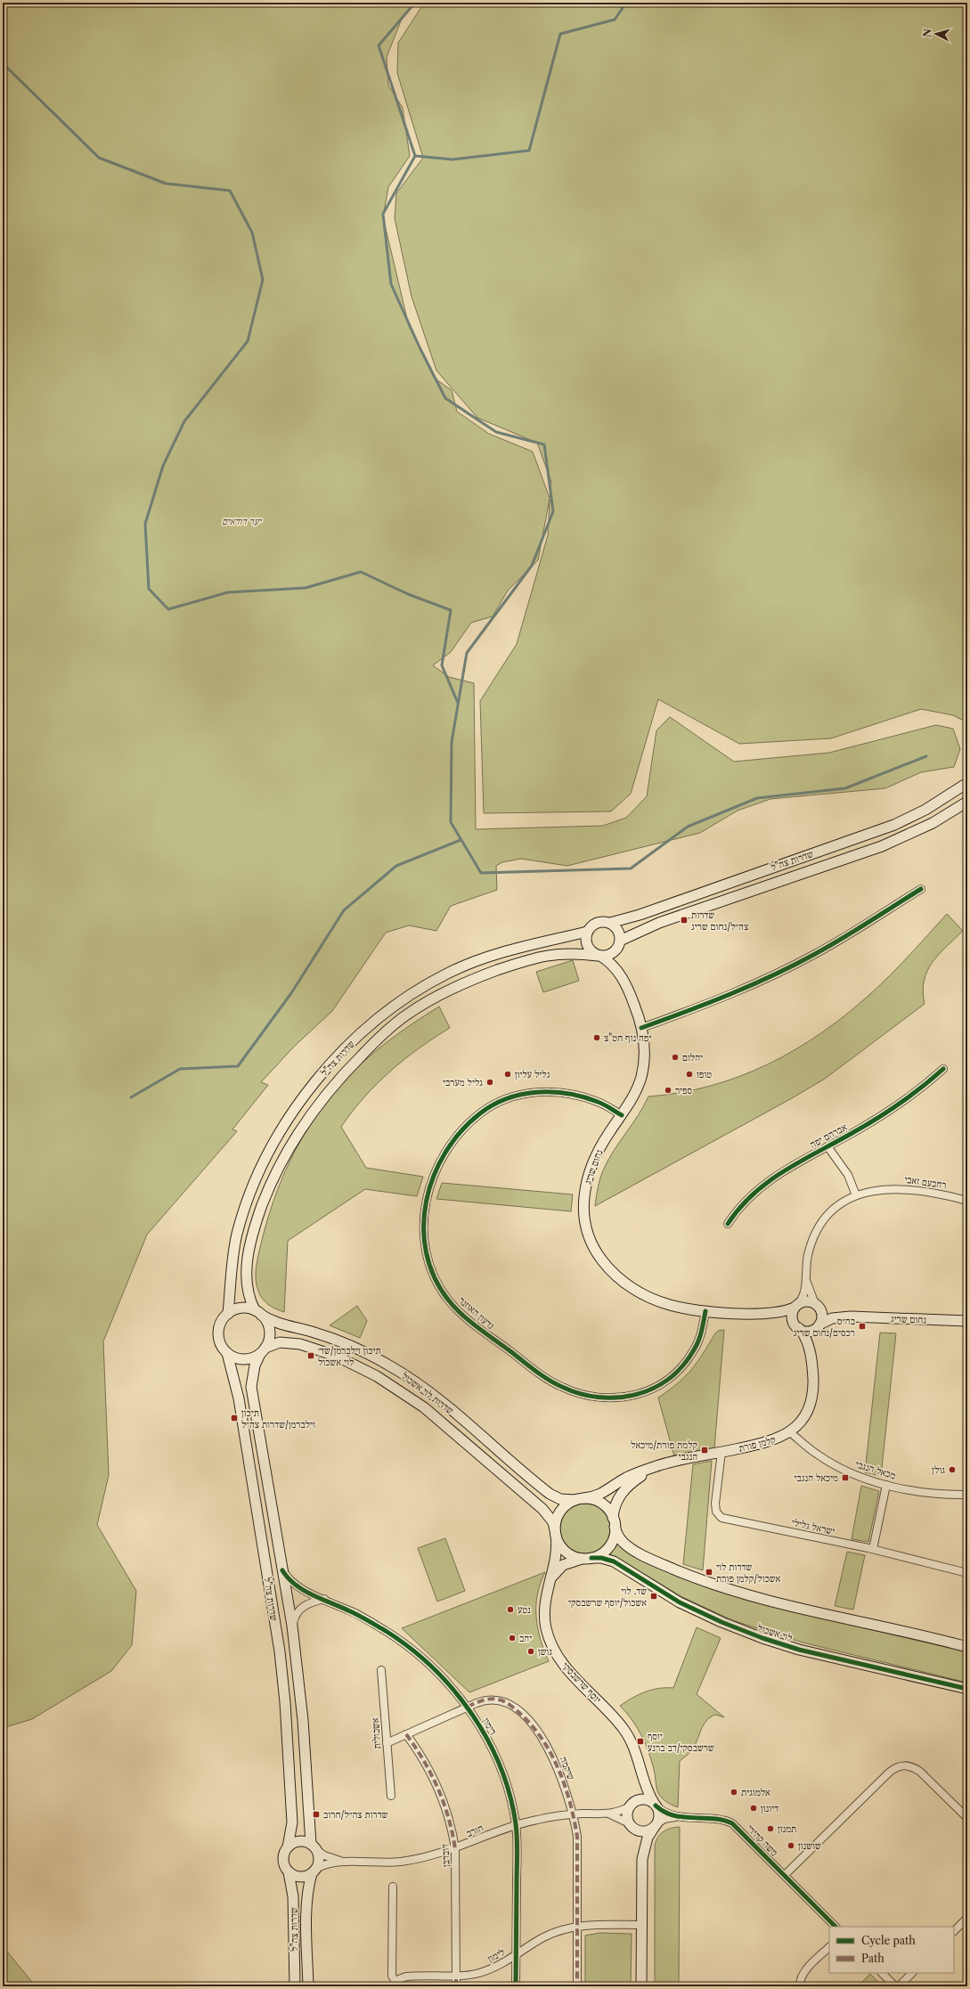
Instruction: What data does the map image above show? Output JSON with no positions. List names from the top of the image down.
{
  "streets": {
    "street": [
      "שדרות צה\"ל",
      "אברהם יפה",
      "נחום שריג",
      "רחבעם זאבי",
      "גדעון האוזנר",
      "שדרות לוי אשכול",
      "קלמן פורת",
      "מכאל הנגבי",
      "ישראל גלילי",
      "לוי אשכול",
      "יוסף שרשבסקי",
      "רימון",
      "אשכולית",
      "שיקמה",
      "חורב",
      "משה קהירי",
      "דובדבן",
      "לימון"
    ]
  },
  "crossings": [
    ["שדרות צה\"ל", "נחום שריג"],
    ["שדרות צה\"ל", "שדרות לוי אשכול"],
    ["שדרות צה\"ל", "רימון"],
    ["שדרות צה\"ל", "חורב"],
    ["אברהם יפה", "רחבעם זאבי"],
    ["נחום שריג", "רחבעם זאבי"],
    ["נחום שריג", "גדעון האוזנר"],
    ["נחום שריג", "קלמן פורת"],
    ["רחבעם זאבי", "קלמן פורת"],
    ["שדרות לוי אשכול", "קלמן פורת"],
    ["שדרות לוי אשכול", "לוי אשכול"],
    ["שדרות לוי אשכול", "יוסף שרשבסקי"],
    ["קלמן פורת", "מכאל הנגבי"],
    ["קלמן פורת", "ישראל גלילי"],
    ["קלמן פורת", "לוי אשכול"],
    ["קלמן פורת", "יוסף שרשבסקי"],
    ["לוי אשכול", "יוסף שרשבסקי"],
    ["יוסף שרשבסקי", "חורב"],
    ["יוסף שרשבסקי", "משה קהירי"],
    ["רימון", "שיקמה"],
    ["רימון", "חורב"],
    ["רימון", "לימון"],
    ["אשכולית", "שיקמה"],
    ["שיקמה", "חורב"],
    ["שיקמה", "דובדבן"],
    ["שיקמה", "לימון"],
    ["חורב", "משה קהירי"],
    ["חורב", "דובדבן"],
    ["דובדבן", "לימון"]
  ],
  "parks": ["יער דודאים"],
  "places": {
    "transit": [
      "שדרות צה״ל/נחום שריג",
      "בה״ס רכסים/נחום שריג",
      "תיכון זילברמן/שד׳ לוי אשכול",
      "תיכון זילברמן/שדרות צה״ל",
      "קלמת פורת/מיכאל הנגבי",
      "מיכאל הנגבי",
      "שדרות לוי אשכול/קלמן פורת",
      "שד. לוי אשכול/יוסף שרשבסקי",
      "יוסף שרשבסקי/דב ברנע",
      "שדרות צה״ל/חרוב"
    ],
    "other": [
      "יפה נוף חט\"צ",
      "יהלום",
      "גליל עליון",
      "טופז",
      "גליל מערבי",
      "ספיר",
      "גולן",
      "נטע",
      "יהב",
      "גושן",
      "אלמוגית",
      "דיונון",
      "תמנון",
      "שושנון"
    ]
  },
  "legend": ["Cycle path", "Path"],
  "north": "left"
}
